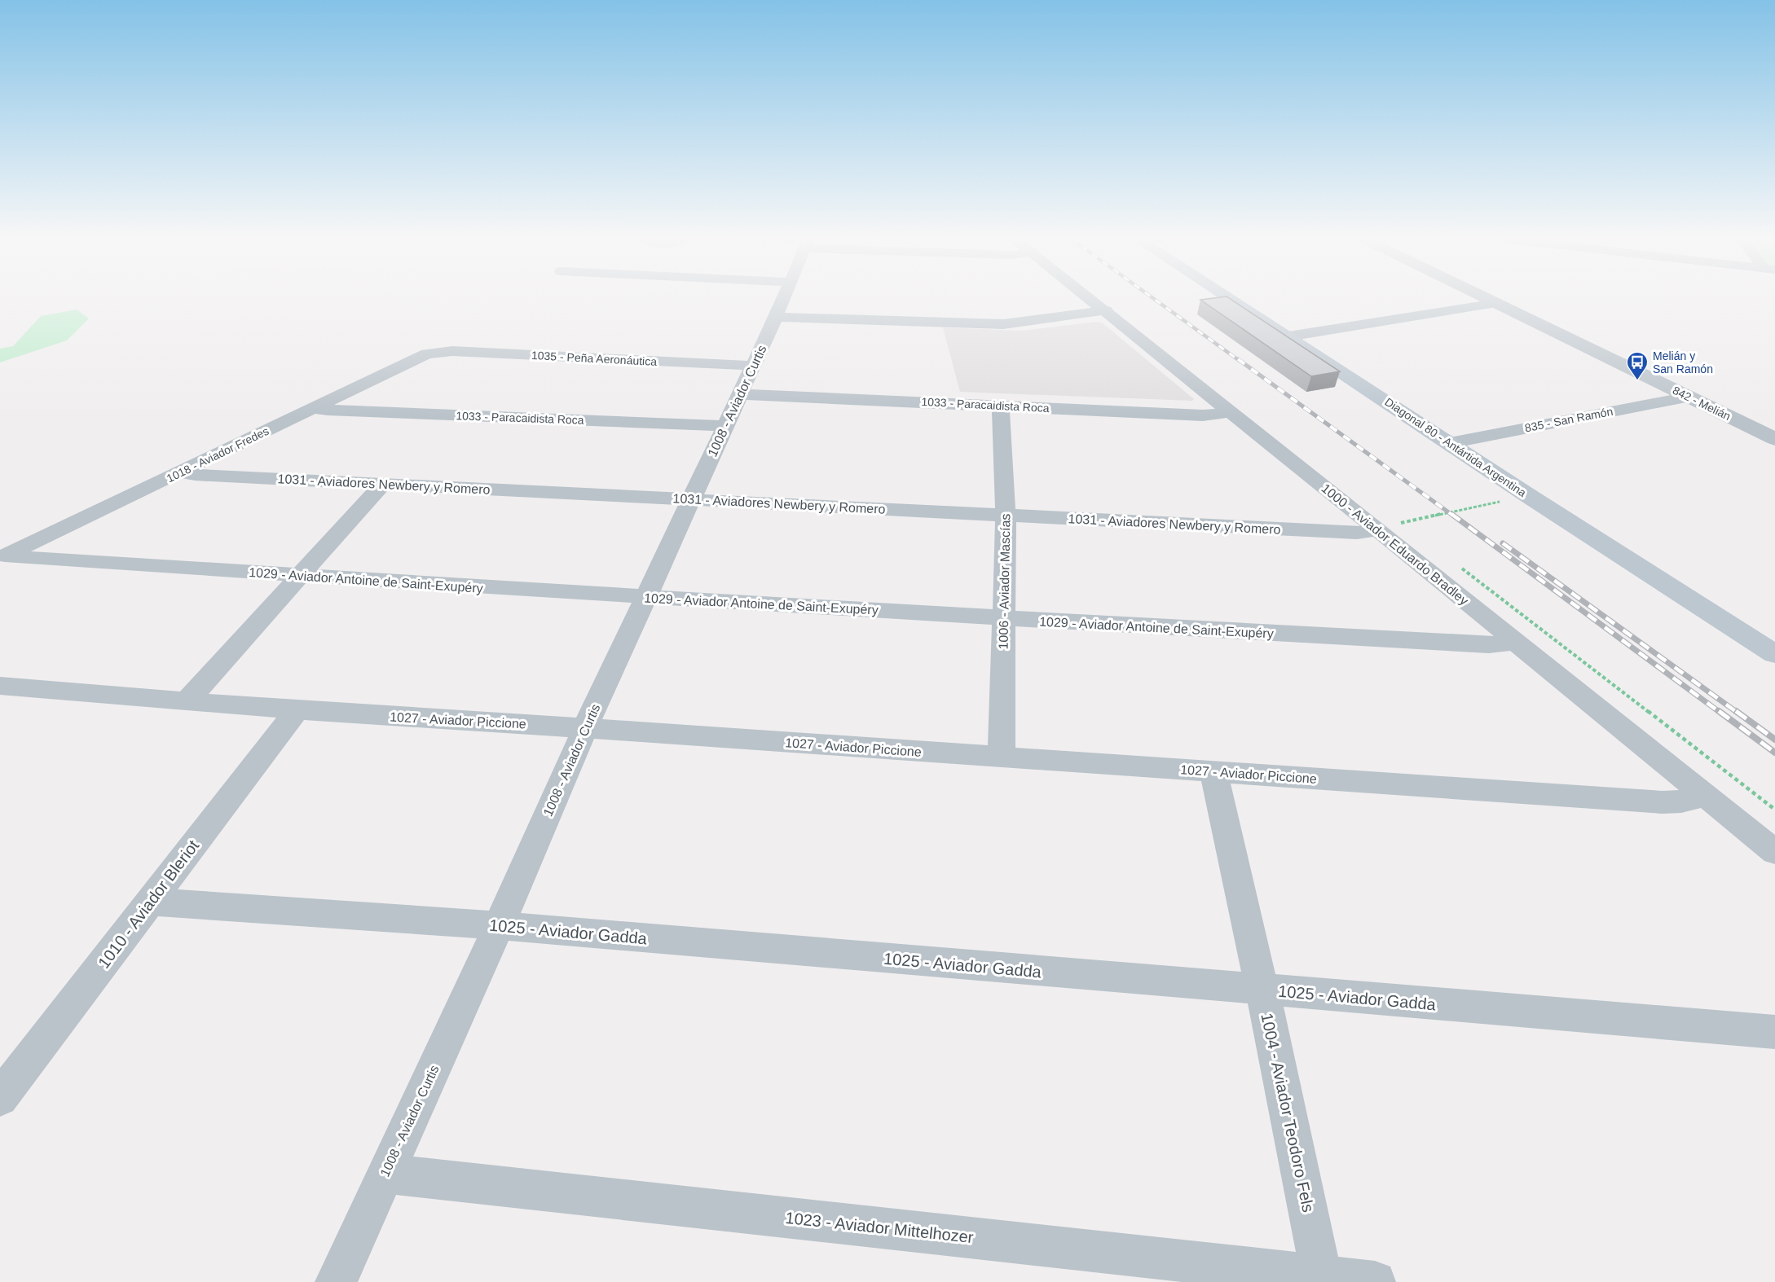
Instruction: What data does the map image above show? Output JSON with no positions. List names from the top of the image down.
{
  "streets": {
    "main road": ["Diagonal 80 - Antártida Argentina"],
    "street": [
      "1035 - Peña Aeronáutica",
      "1008 - Aviador Curtis",
      "842 - Melián",
      "1033 - Paracaidista Roca",
      "835 - San Ramón",
      "1018 - Aviador Fredes",
      "1031 - Aviadores Newbery y Romero",
      "1000 - Aviador Eduardo Bradley",
      "1029 - Aviador Antoine de Saint-Exupéry",
      "1006 - Aviador Mascías",
      "1027 - Aviador Piccione",
      "1010 - Aviador Bleriot",
      "1025 - Aviador Gadda",
      "1004 - Aviador Teodoro Fels",
      "1023 - Aviador Mittelhozer"
    ]
  },
  "crossings": [
    ["1035 - Peña Aeronáutica", "1008 - Aviador Curtis"],
    ["1035 - Peña Aeronáutica", "1018 - Aviador Fredes"],
    ["1008 - Aviador Curtis", "1033 - Paracaidista Roca"],
    ["1008 - Aviador Curtis", "1031 - Aviadores Newbery y Romero"],
    ["1008 - Aviador Curtis", "1029 - Aviador Antoine de Saint-Exupéry"],
    ["1008 - Aviador Curtis", "1027 - Aviador Piccione"],
    ["1008 - Aviador Curtis", "1025 - Aviador Gadda"],
    ["1008 - Aviador Curtis", "1023 - Aviador Mittelhozer"],
    ["842 - Melián", "835 - San Ramón"],
    ["1033 - Paracaidista Roca", "1018 - Aviador Fredes"],
    ["1033 - Paracaidista Roca", "1000 - Aviador Eduardo Bradley"],
    ["1033 - Paracaidista Roca", "1006 - Aviador Mascías"],
    ["835 - San Ramón", "Diagonal 80 - Antártida Argentina"],
    ["1018 - Aviador Fredes", "1031 - Aviadores Newbery y Romero"],
    ["1018 - Aviador Fredes", "1029 - Aviador Antoine de Saint-Exupéry"],
    ["1031 - Aviadores Newbery y Romero", "1000 - Aviador Eduardo Bradley"],
    ["1031 - Aviadores Newbery y Romero", "1006 - Aviador Mascías"],
    ["1000 - Aviador Eduardo Bradley", "1029 - Aviador Antoine de Saint-Exupéry"],
    ["1000 - Aviador Eduardo Bradley", "1027 - Aviador Piccione"],
    ["1029 - Aviador Antoine de Saint-Exupéry", "1006 - Aviador Mascías"],
    ["1006 - Aviador Mascías", "1027 - Aviador Piccione"],
    ["1027 - Aviador Piccione", "1010 - Aviador Bleriot"],
    ["1027 - Aviador Piccione", "1004 - Aviador Teodoro Fels"],
    ["1010 - Aviador Bleriot", "1025 - Aviador Gadda"],
    ["1025 - Aviador Gadda", "1004 - Aviador Teodoro Fels"],
    ["1004 - Aviador Teodoro Fels", "1023 - Aviador Mittelhozer"]
  ],
  "places": {
    "bus stop": ["Melián y San Ramón"]
  }
}
